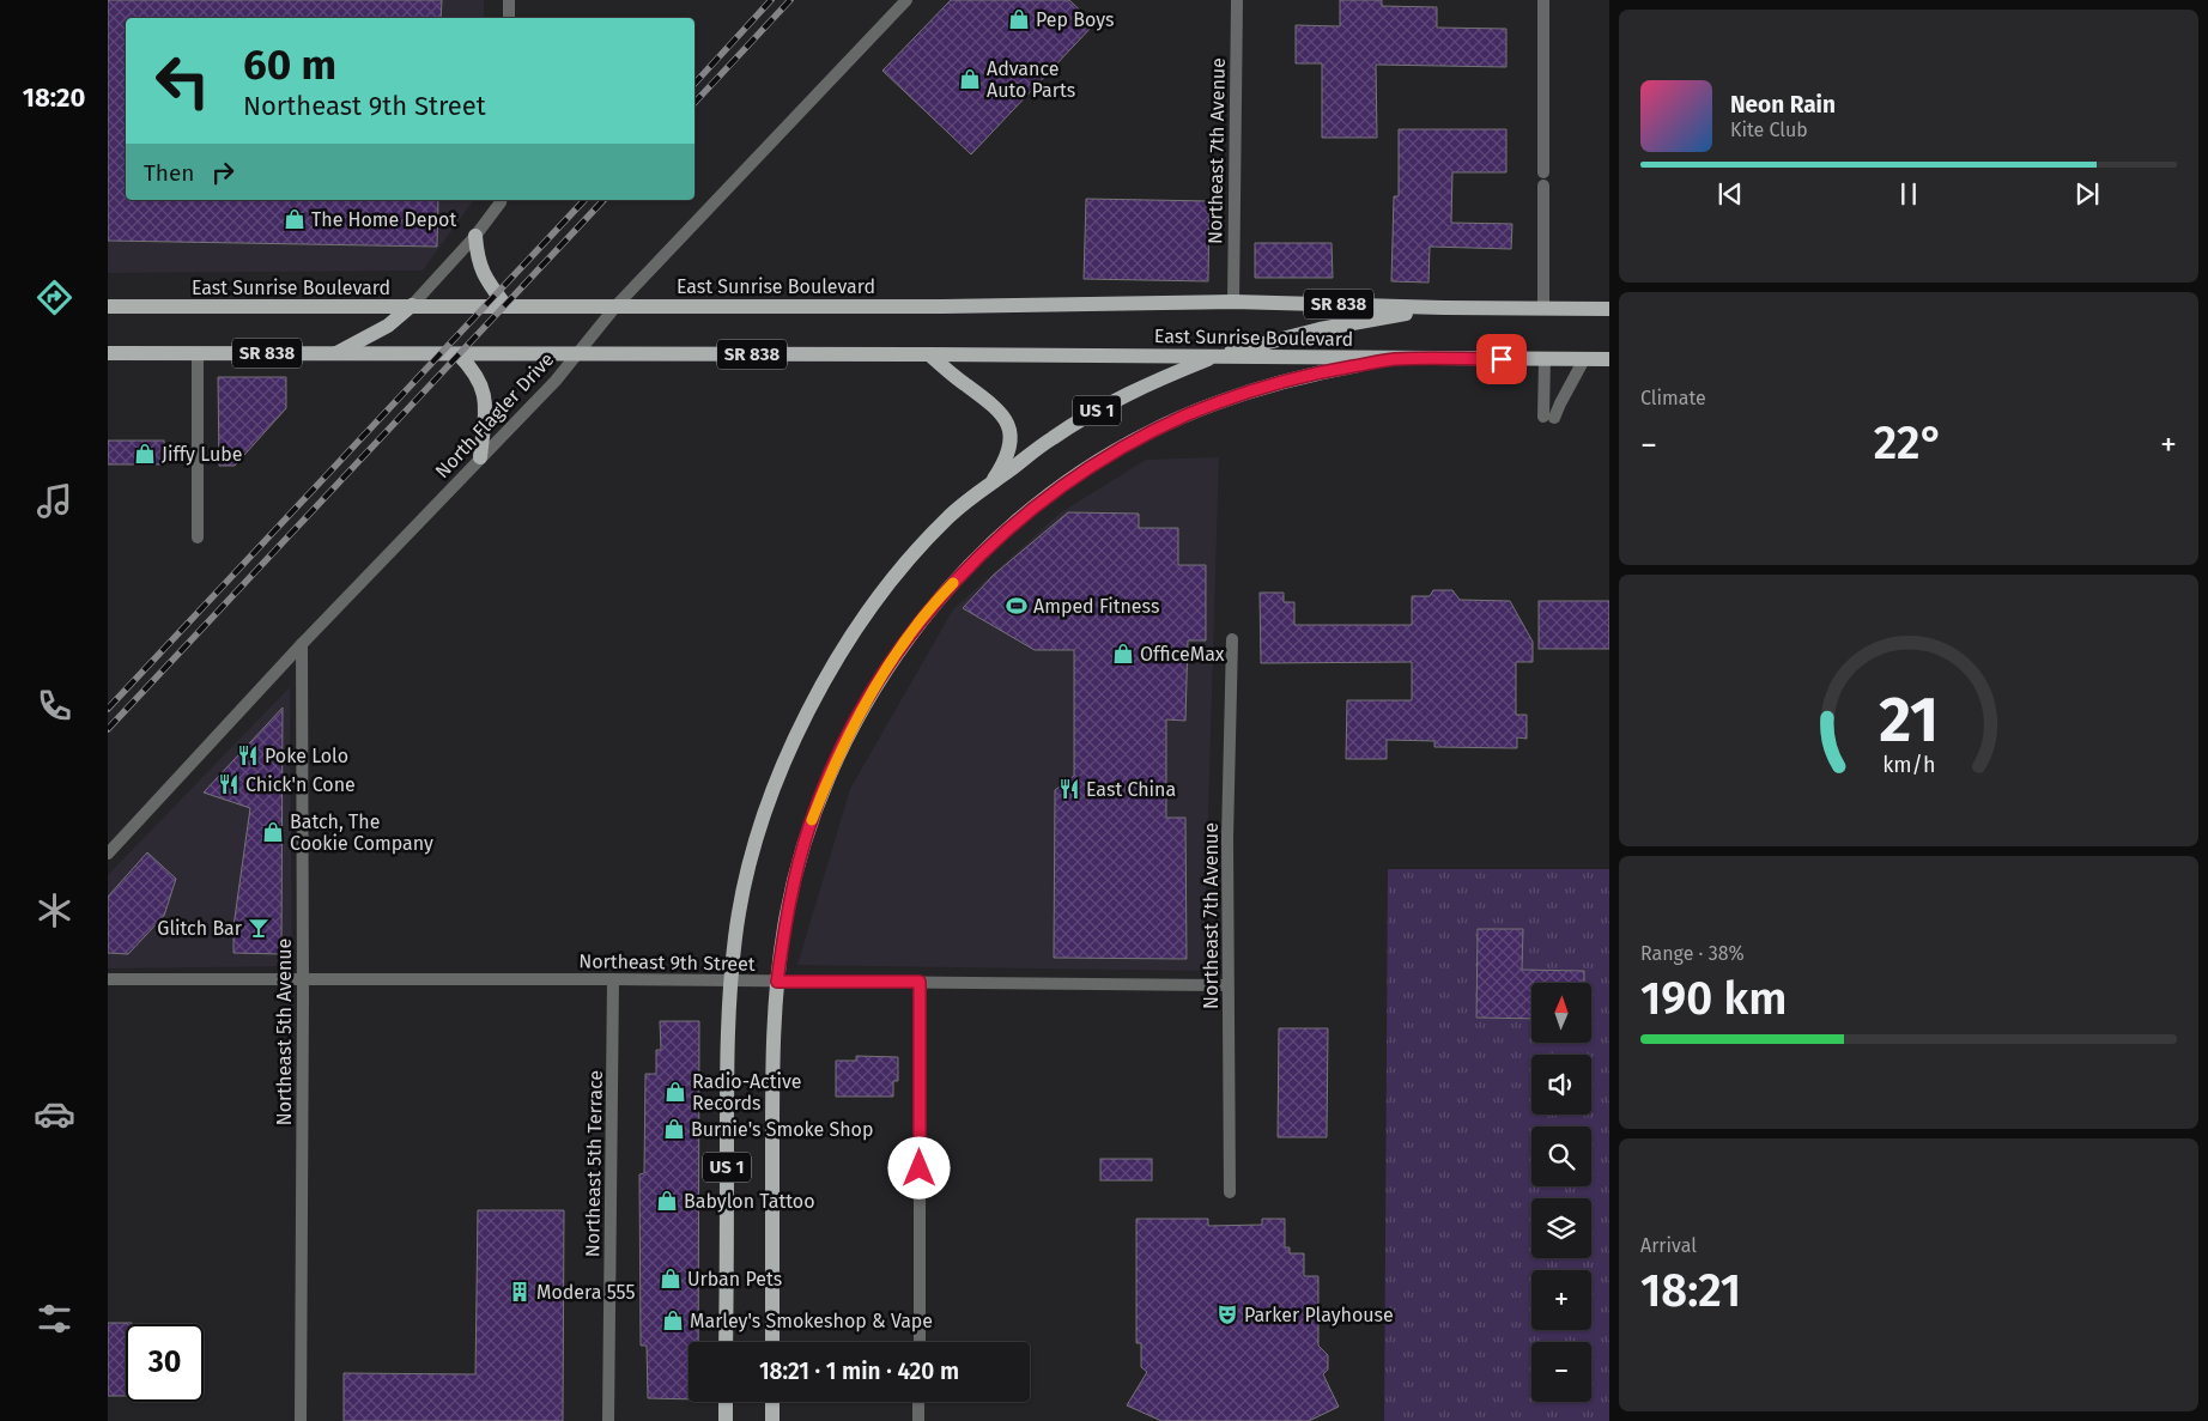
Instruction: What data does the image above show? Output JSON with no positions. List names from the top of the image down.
{
  "streets": {
    "main road": ["East Sunrise Boulevard", "SR 838", "US 1"],
    "street": [
      "Northeast 7th Avenue",
      "North Flagler Drive",
      "Northeast 9th Street",
      "Northeast 5th Avenue",
      "Northeast 5th Terrace"
    ]
  },
  "crossings": [
    ["Northeast 7th Avenue", "East Sunrise Boulevard"],
    ["Northeast 7th Avenue", "Northeast 9th Street"],
    ["East Sunrise Boulevard", "US 1"],
    ["East Sunrise Boulevard", "North Flagler Drive"],
    ["US 1", "Northeast 9th Street"],
    ["North Flagler Drive", "Northeast 5th Avenue"],
    ["Northeast 9th Street", "Northeast 5th Avenue"],
    ["Northeast 9th Street", "Northeast 5th Terrace"]
  ],
  "places": {
    "shop": [
      "Pep Boys",
      "Advance Auto Parts",
      "The Home Depot",
      "Jiffy Lube",
      "OfficeMax",
      "Batch, The Cookie Company",
      "Radio-Active Records",
      "Burnie's Smoke Shop",
      "Babylon Tattoo",
      "Urban Pets",
      "Marley's Smokeshop & Vape"
    ],
    "sports": ["Amped Fitness"],
    "restaurant": ["Poke Lolo", "Chick'n Cone", "East China"],
    "bar": ["Glitch Bar"],
    "building": ["Modera 555"],
    "theatre": ["Parker Playhouse"]
  },
  "north": "top",
  "page": {
    "tabs": "18:20",
    "turn": ["60 m", "Northeast 9th Street"],
    "song": ["Neon Rain", "Kite Club"],
    "then": "Then",
    "tile": [
      "Climate",
      ["Range · 38%", "190 km"],
      ["Arrival", "18:21"]
    ],
    "heat": ["−", "22°", "+"],
    "map_buttons": ["+", "−"],
    "limit": "30",
    "trip": "18:21 · 1 min · 420 m",
    "gauge": ["21", "km/h"]
  }
}
